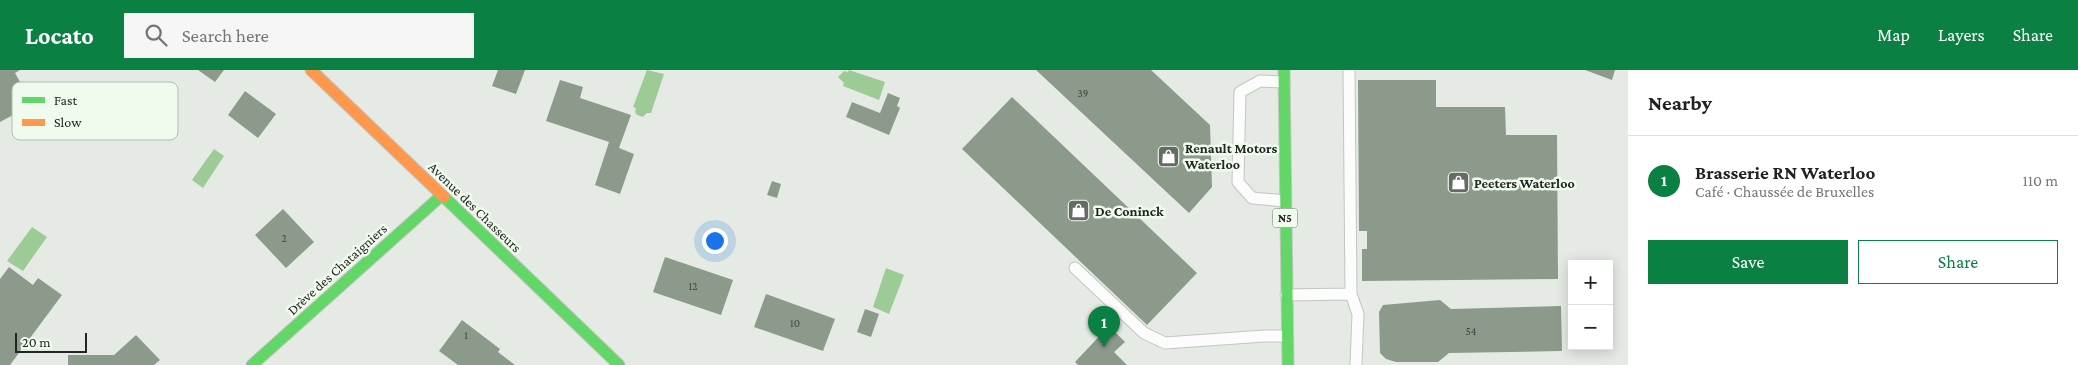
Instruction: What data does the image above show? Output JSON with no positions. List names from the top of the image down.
{
  "streets": {
    "street": ["Avenue des Chasseurs", "N5", "Drève des Chataigniers"]
  },
  "crossings": [
    ["Avenue des Chasseurs", "Drève des Chataigniers"]
  ],
  "places": {
    "shop": ["Renault Motors Waterloo", "Peeters Waterloo", "De Coninck"]
  },
  "house_numbers": [
    "39",
    "2",
    "12",
    "10",
    "54",
    "1"
  ],
  "legend": ["Fast", "Slow"],
  "scale_bar": "20 m",
  "page": {
    "header": "Locato",
    "search": "Search here",
    "nav": ["Map", "Layers", "Share"],
    "heading": "Nearby",
    "list": [
      {
        "mark": "1",
        "name": "Brasserie RN Waterloo",
        "note": "Café · Chaussée de Bruxelles",
        "value": "110 m"
      }
    ],
    "buttons": ["Save", "Share"],
    "map_buttons": ["+", "−"],
    "pins": "1",
    "scale": "20 m"
  }
}
